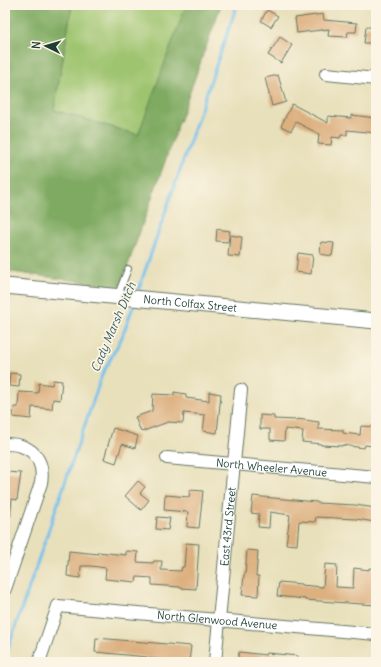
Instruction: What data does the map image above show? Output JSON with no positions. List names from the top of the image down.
{
  "streets": {
    "street": [
      "North Colfax Street",
      "North Wheeler Avenue",
      "East 43rd Street",
      "North Glenwood Avenue"
    ]
  },
  "crossings": [
    ["North Wheeler Avenue", "East 43rd Street"],
    ["East 43rd Street", "North Glenwood Avenue"]
  ],
  "water": ["Cady Marsh Ditch"],
  "north": "left"
}
